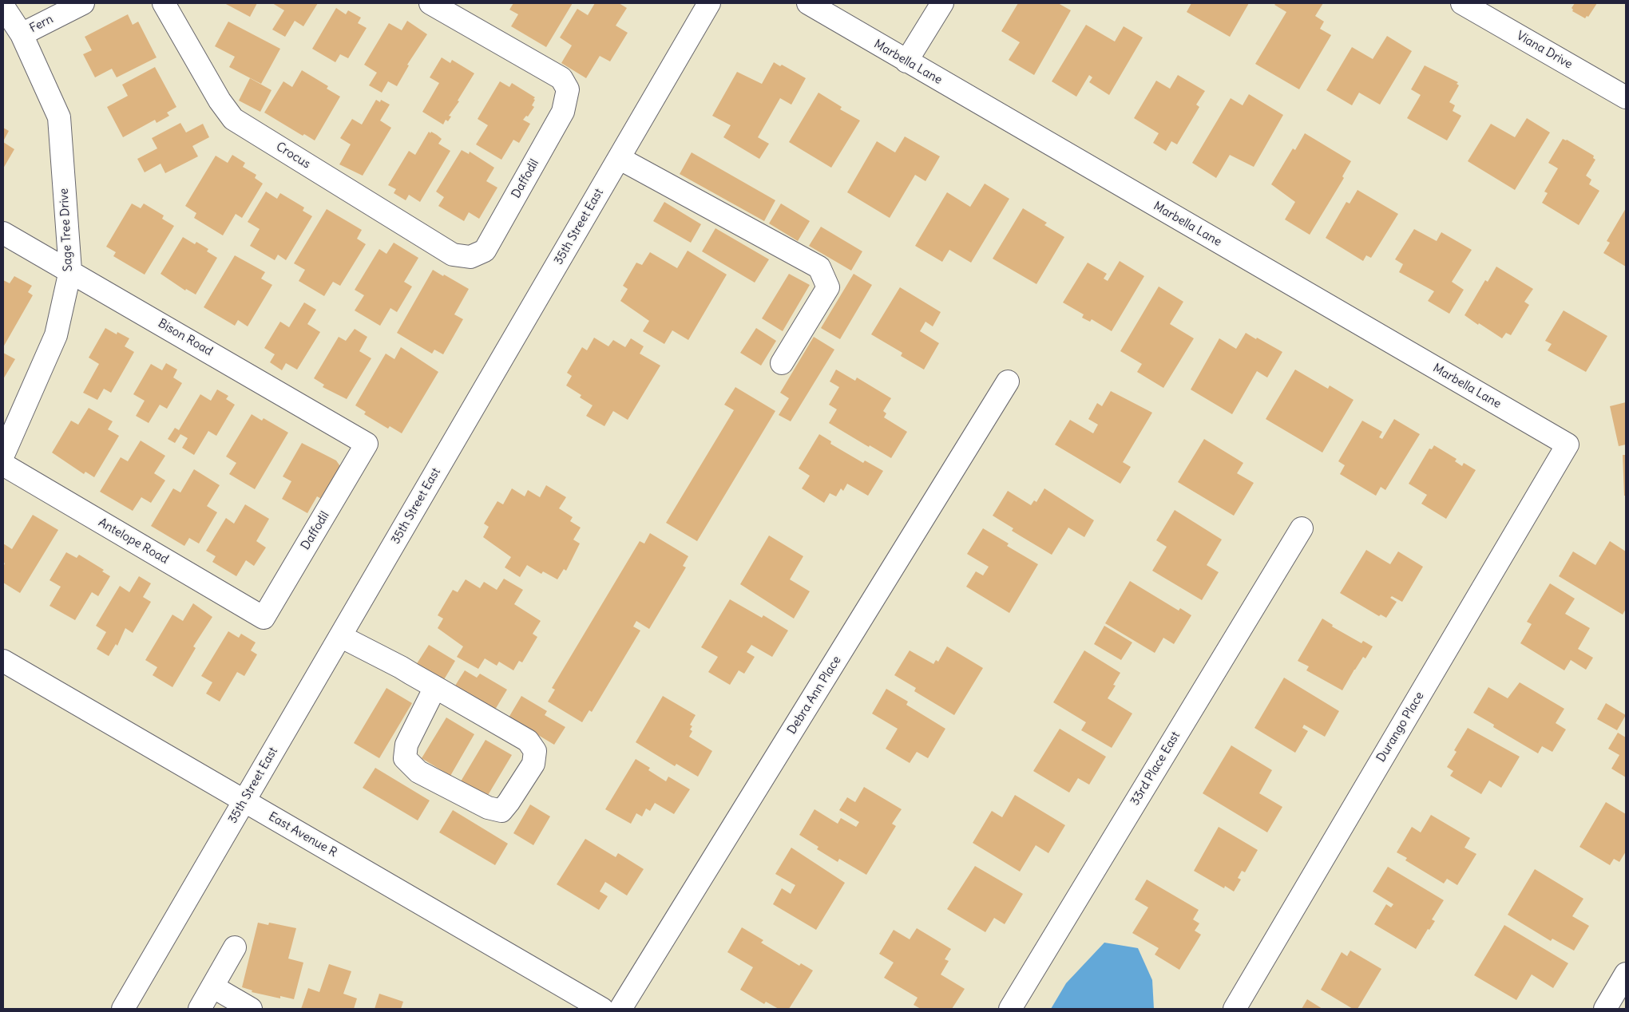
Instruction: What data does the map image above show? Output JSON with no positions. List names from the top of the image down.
{
  "streets": {
    "street": [
      "Fern",
      "Viana Drive",
      "Marbella Lane",
      "Crocus",
      "Daffodil",
      "35th Street East",
      "Sage Tree Drive",
      "Bison Road",
      "Antelope Road",
      "Debra Ann Place",
      "Durango Place",
      "33rd Place East",
      "East Avenue R"
    ]
  },
  "crossings": [
    ["Fern", "Sage Tree Drive"],
    ["Marbella Lane", "Durango Place"],
    ["Crocus", "Daffodil"],
    ["Daffodil", "Bison Road"],
    ["Daffodil", "Antelope Road"],
    ["35th Street East", "East Avenue R"],
    ["Sage Tree Drive", "Bison Road"]
  ]
}
